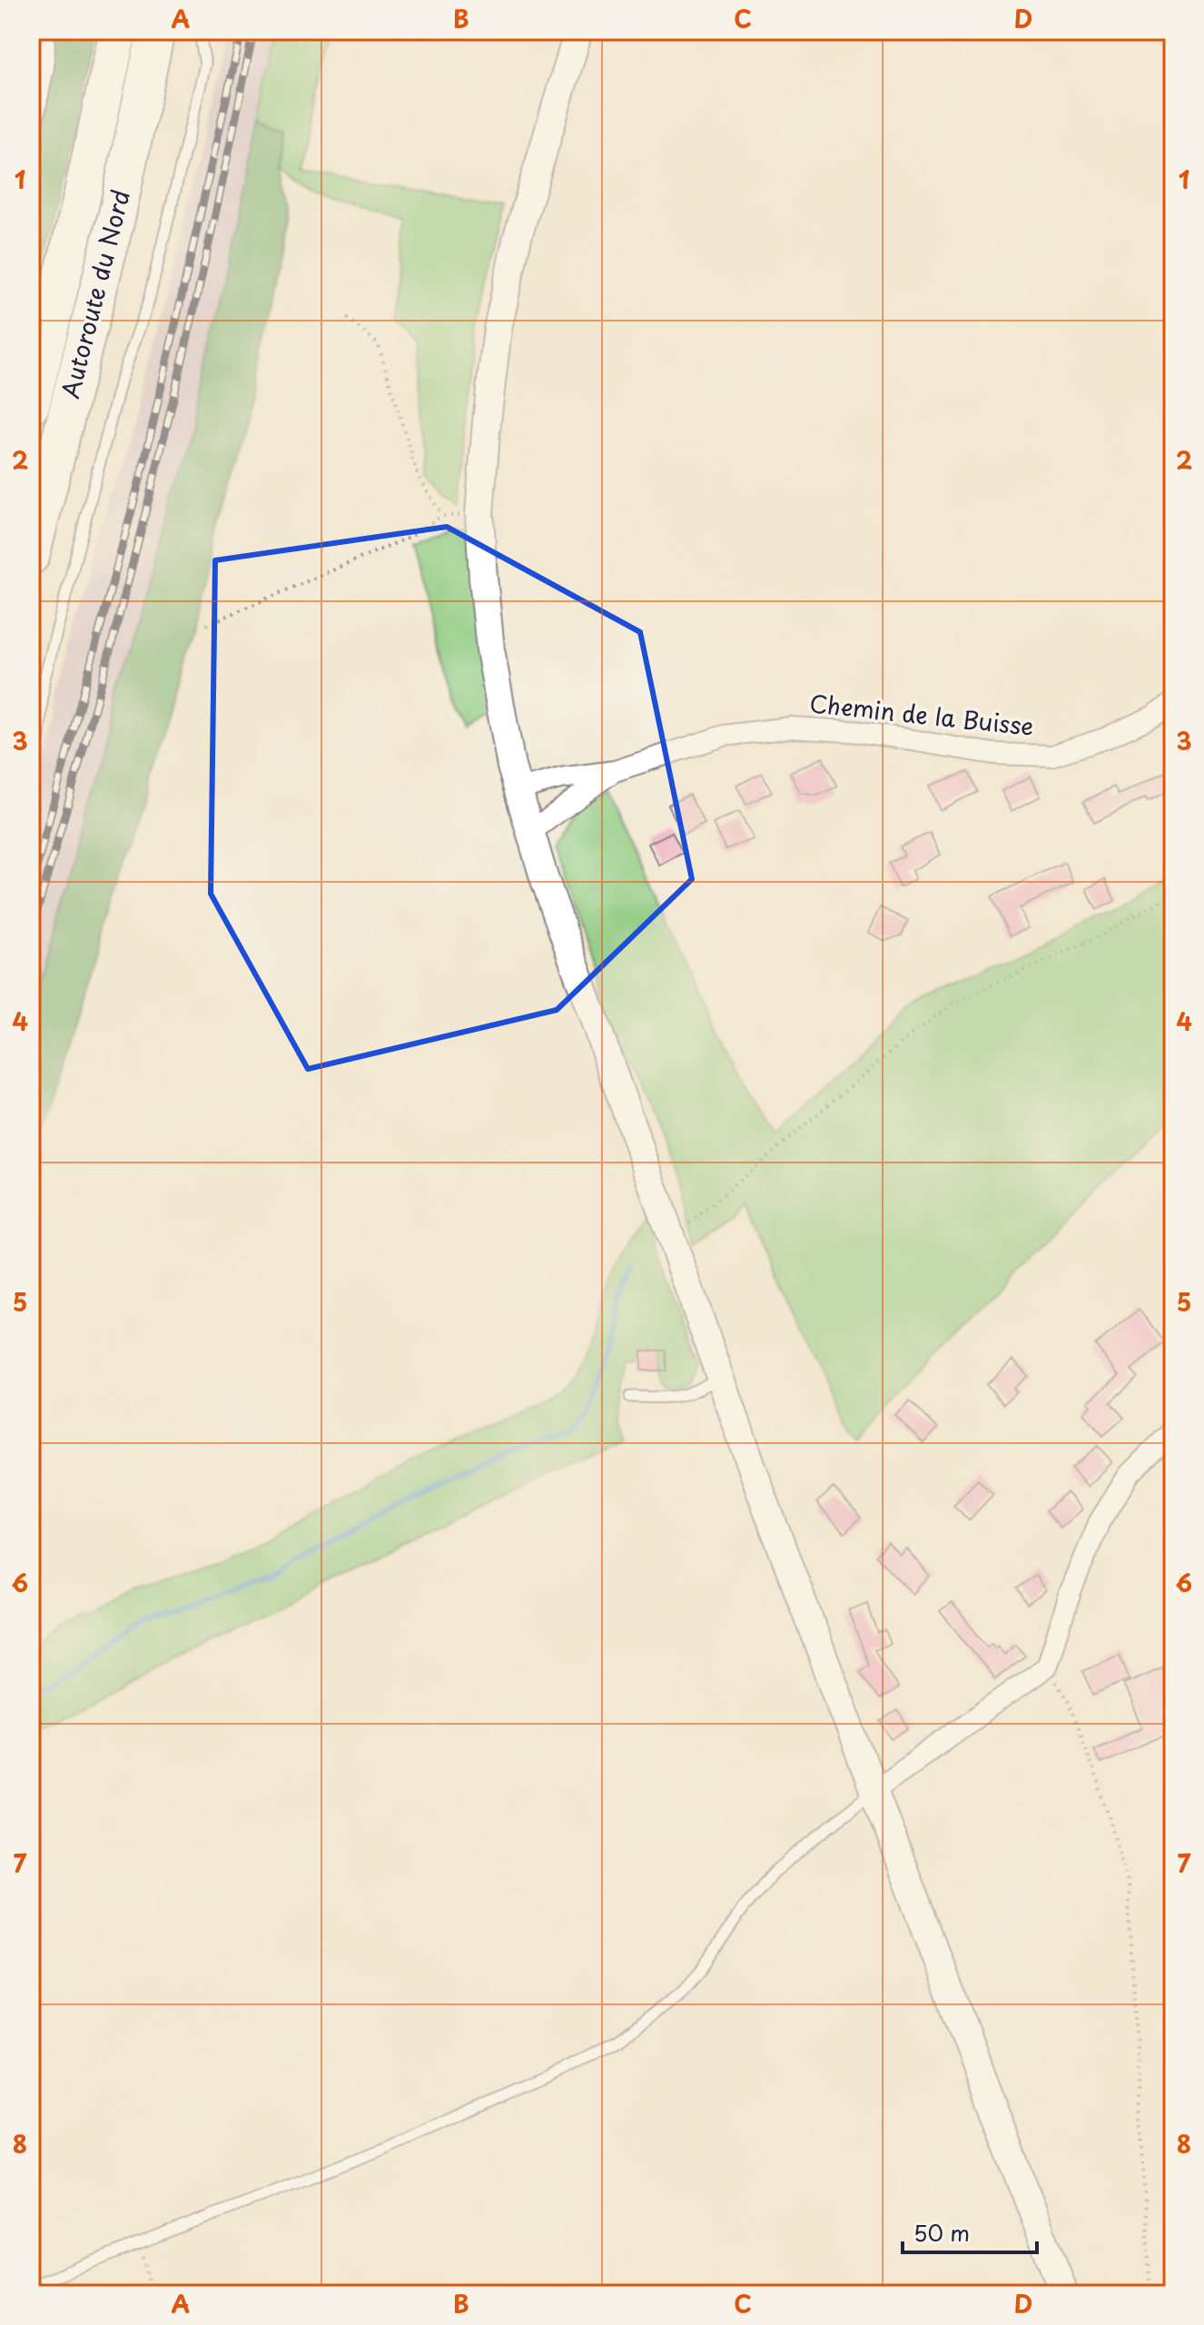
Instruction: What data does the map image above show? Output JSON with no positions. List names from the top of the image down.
{
  "streets": {
    "highway": ["Autoroute du Nord"],
    "street": ["Chemin de la Buisse"]
  },
  "scale_bar": "50 m",
  "grid": {
    "columns": [
      "A",
      "B",
      "C",
      "D"
    ],
    "rows": [
      "1",
      "2",
      "3",
      "4",
      "5",
      "6",
      "7",
      "8"
    ]
  }
}
